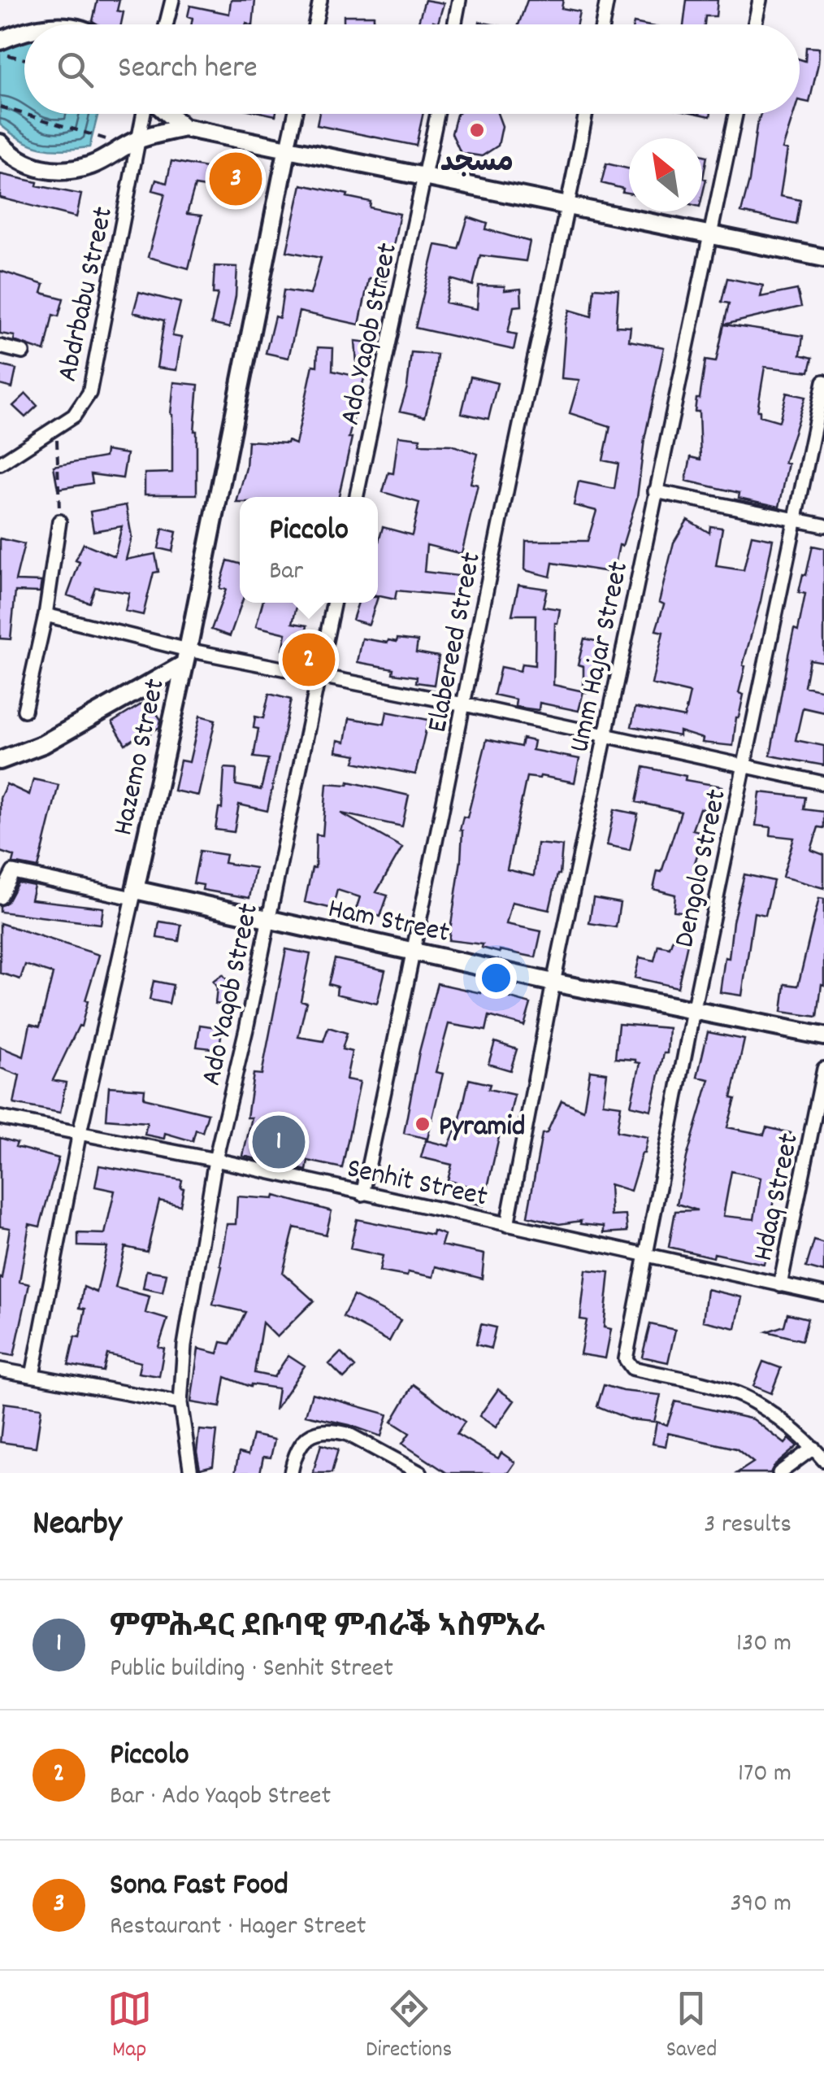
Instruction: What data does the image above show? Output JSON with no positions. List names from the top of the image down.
{
  "streets": {
    "street": [
      "Abdrbabu Street",
      "Ado Yaqob Street",
      "Elabereed Street",
      "Umm Hajar Street",
      "Hazemo Street",
      "Dengolo Street",
      "Ham Street",
      "Senhit Street",
      "Hdaq Street"
    ]
  },
  "crossings": [
    ["Ado Yaqob Street", "Ham Street"],
    ["Ado Yaqob Street", "Senhit Street"],
    ["Elabereed Street", "Ham Street"],
    ["Elabereed Street", "Senhit Street"],
    ["Umm Hajar Street", "Ham Street"],
    ["Umm Hajar Street", "Senhit Street"],
    ["Hazemo Street", "Ham Street"],
    ["Hazemo Street", "Senhit Street"],
    ["Dengolo Street", "Ham Street"],
    ["Dengolo Street", "Senhit Street"],
    ["Senhit Street", "Hdaq Street"]
  ],
  "places": ["مسجد", "Pyramid"],
  "north": "top left",
  "page": {
    "search": "Search here",
    "pins": ["3", "2", "1"],
    "popup": ["Piccolo", "Bar"],
    "heading": ["Nearby", "3 results"],
    "list": [
      {
        "mark": "1",
        "name": "ምምሕዳር ደቡባዊ ምብራቕ ኣስምአራ",
        "note": "Public building · Senhit Street",
        "value": "130 m"
      },
      {
        "mark": "2",
        "name": "Piccolo",
        "note": "Bar · Ado Yaqob Street",
        "value": "170 m"
      },
      {
        "mark": "3",
        "name": "Sona Fast Food",
        "note": "Restaurant · Hager Street",
        "value": "390 m"
      }
    ],
    "nav": ["Map", "Directions", "Saved"]
  }
}
